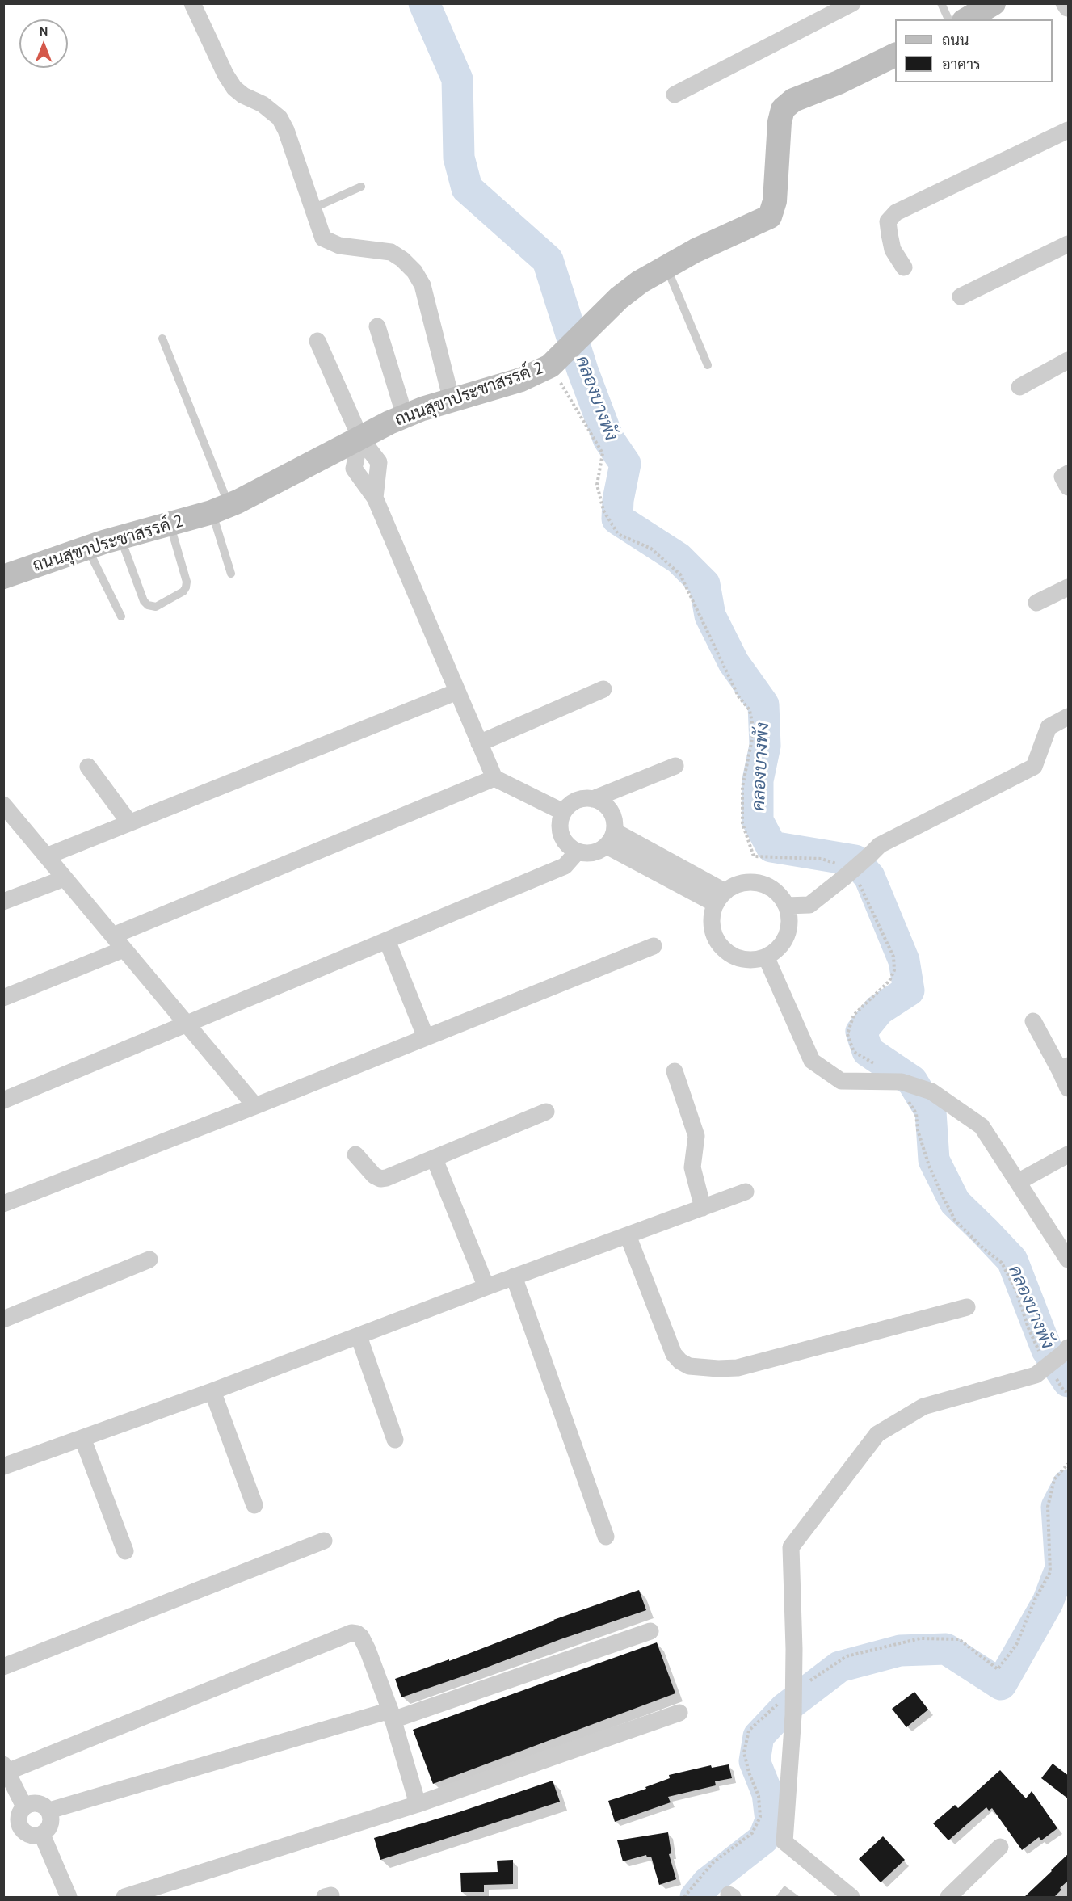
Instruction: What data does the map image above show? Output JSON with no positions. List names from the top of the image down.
{
  "streets": {
    "street": ["ถนนสุขาประชาสรรค์ 2"]
  },
  "water": ["คลองบางพัง"],
  "legend": ["ถนน", "อาคาร"],
  "north": "top"
}
